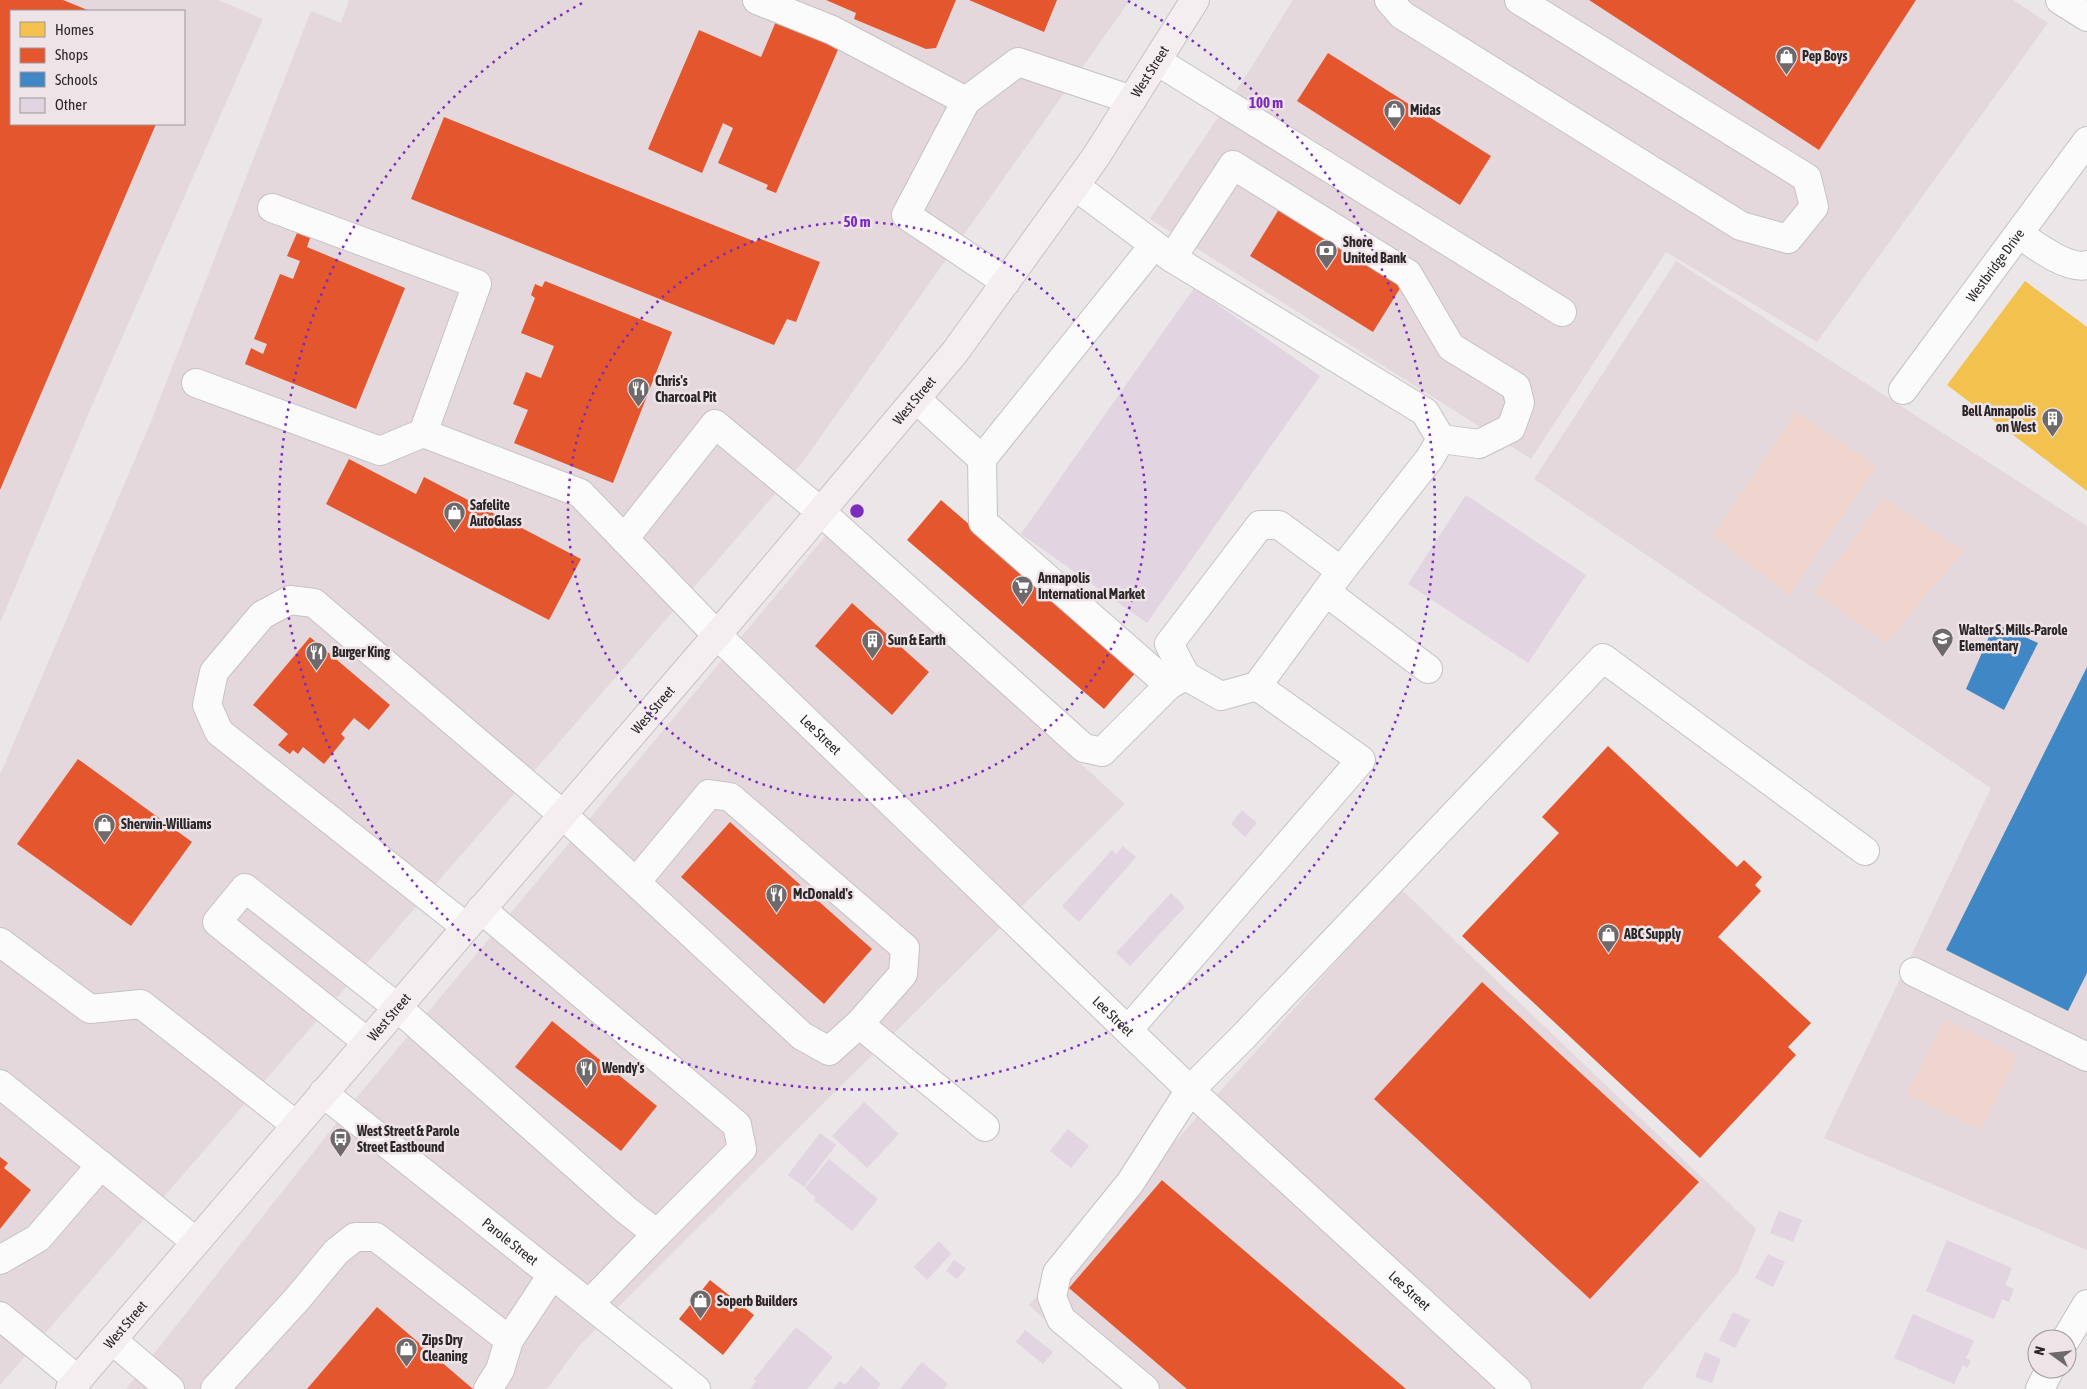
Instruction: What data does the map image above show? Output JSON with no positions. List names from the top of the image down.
{
  "streets": {
    "main road": ["West Street"],
    "street": ["Westbridge Drive", "Lee Street", "Parole Street"]
  },
  "crossings": [
    ["West Street", "Lee Street"],
    ["West Street", "Parole Street"]
  ],
  "places": {
    "shop": [
      "Pep Boys",
      "Midas",
      "Safelite AutoGlass",
      "Sherwin-Williams",
      "ABC Supply",
      "Soperb Builders",
      "Zips Dry Cleaning"
    ],
    "bank": ["Shore United Bank"],
    "restaurant": [
      "Chris's Charcoal Pit",
      "Burger King",
      "McDonald's",
      "Wendy's"
    ],
    "building": ["Bell Annapolis on West", "Sun & Earth"],
    "supermarket": ["Annapolis International Market"],
    "school or university": ["Walter S. Mills-Parole Elementary"],
    "bus stop": ["West Street & Parole Street Eastbound"]
  },
  "legend": [
    "Homes",
    "Shops",
    "Schools",
    "Other"
  ],
  "north": "left",
  "rings": ["100 m", "50 m"]
}
